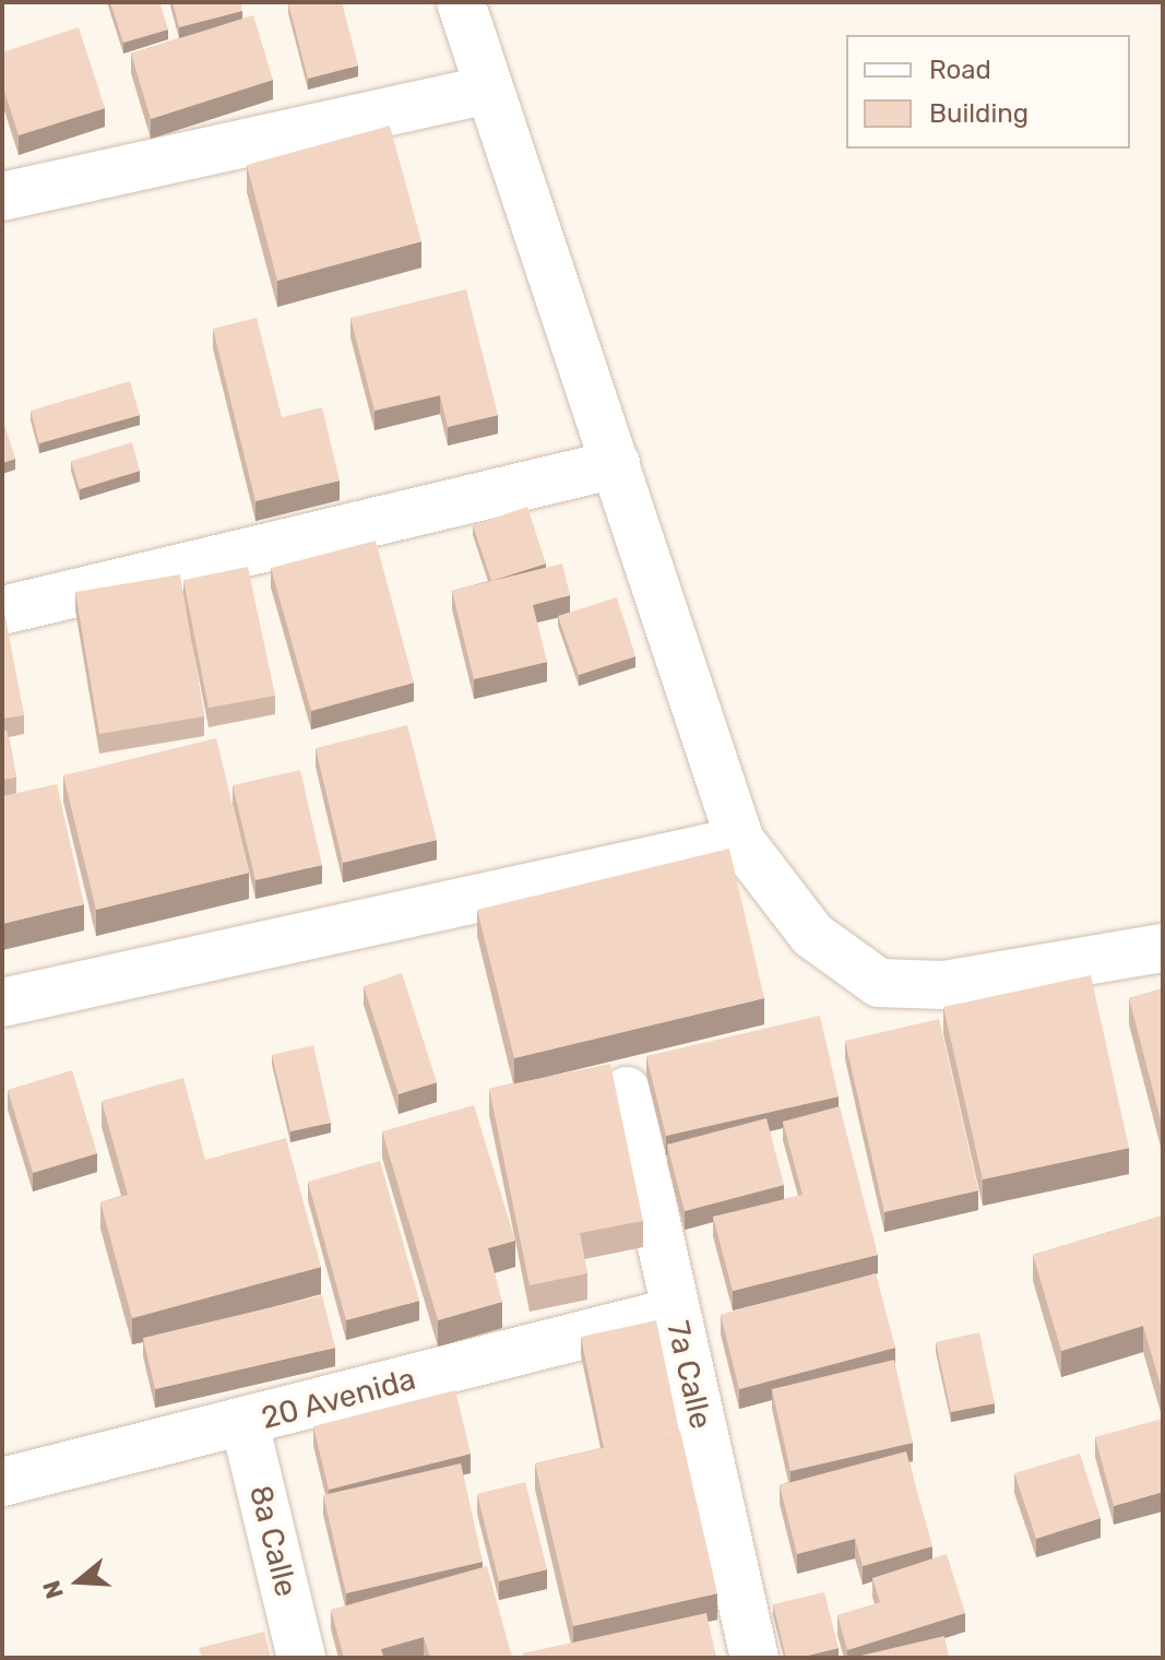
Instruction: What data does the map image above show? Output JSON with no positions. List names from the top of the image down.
{
  "streets": {
    "street": ["7a Calle", "20 Avenida", "8a Calle"]
  },
  "crossings": [
    ["7a Calle", "20 Avenida"],
    ["20 Avenida", "8a Calle"]
  ],
  "legend": ["Road", "Building"],
  "north": "left"
}
